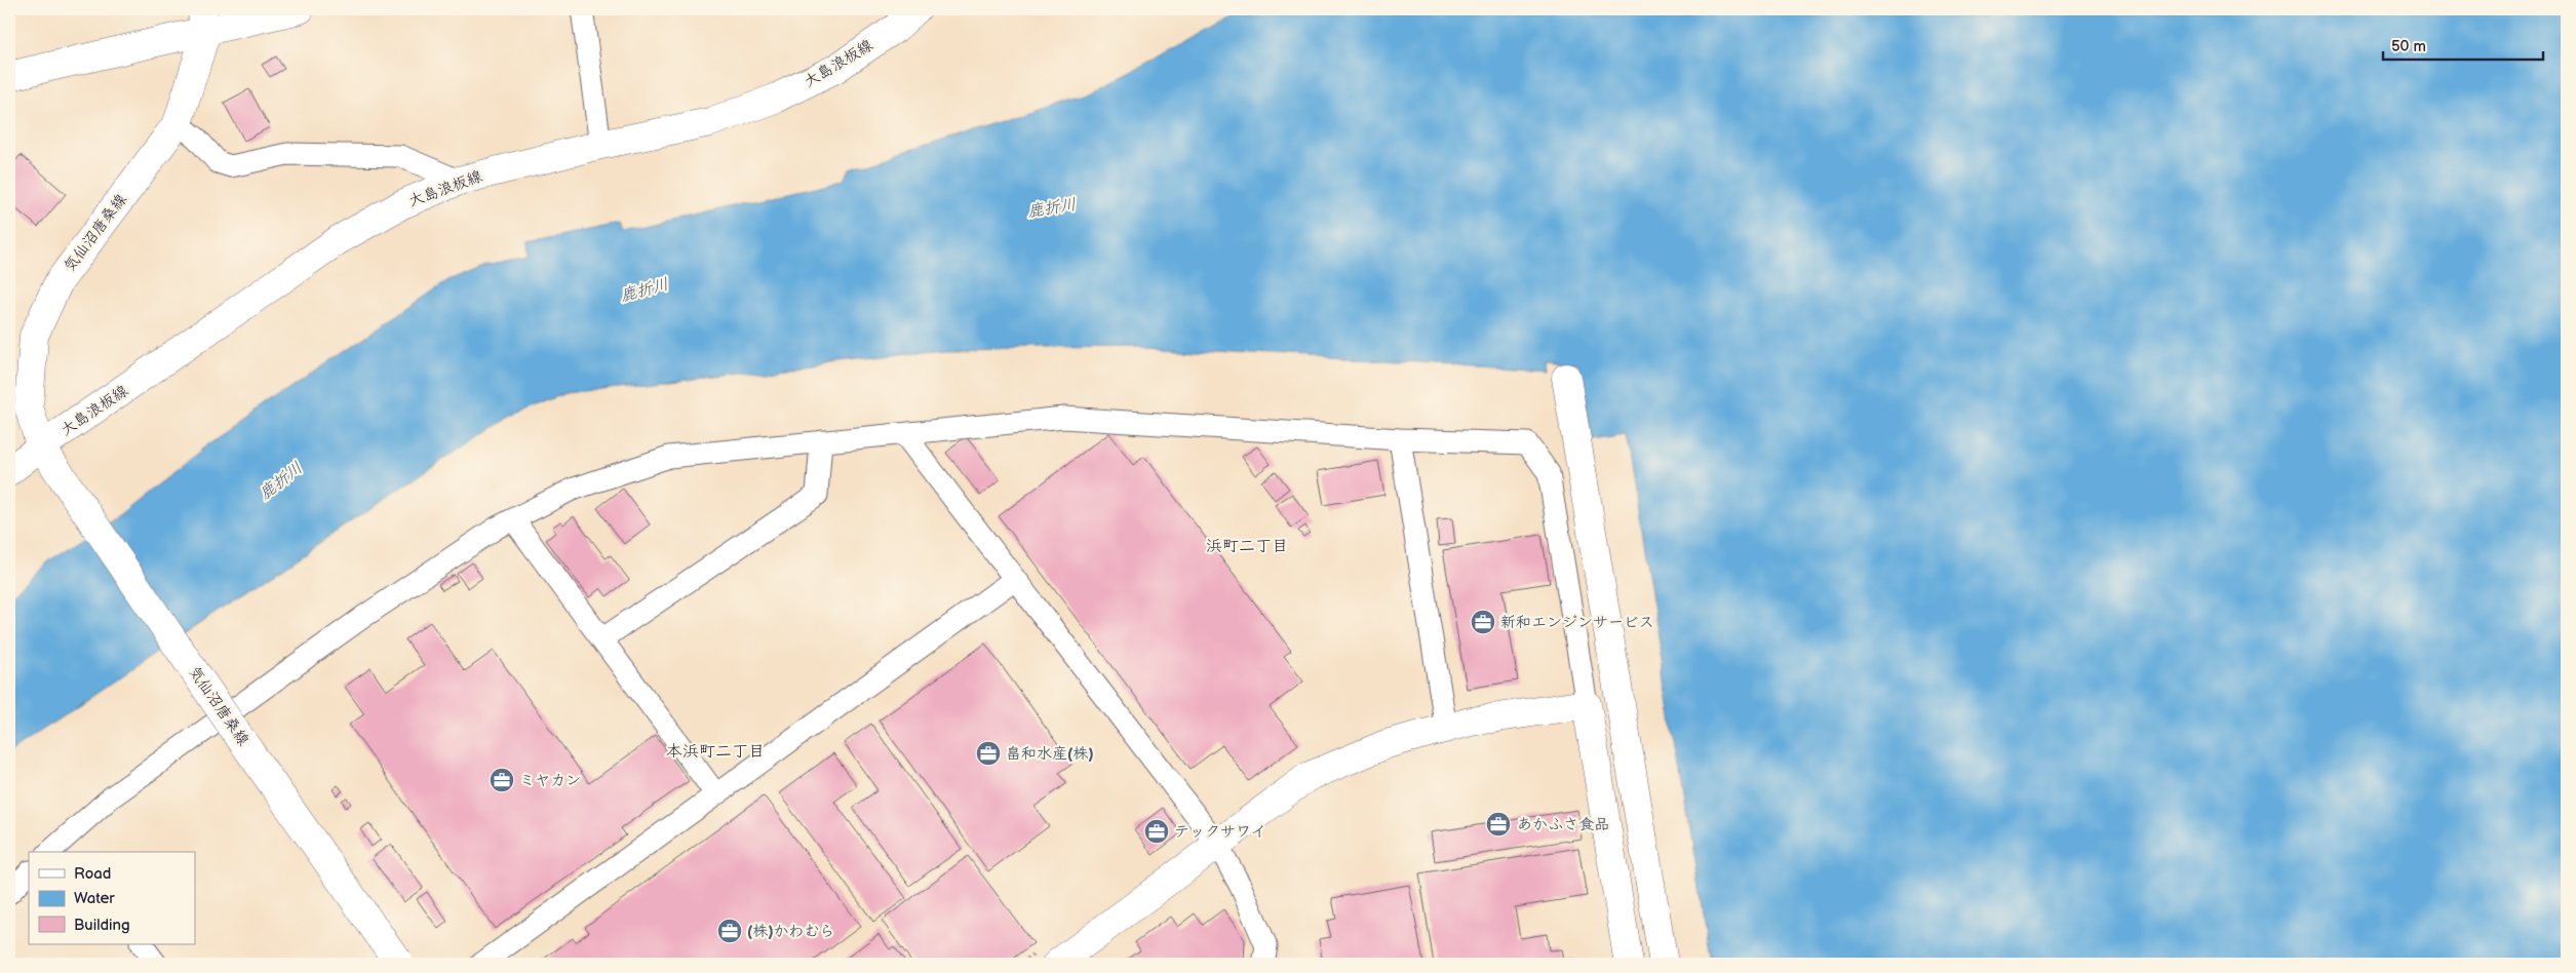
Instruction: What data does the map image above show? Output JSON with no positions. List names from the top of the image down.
{
  "streets": {
    "main road": ["大島浪板線", "気仙沼唐桑線"]
  },
  "crossings": [
    ["大島浪板線", "気仙沼唐桑線"]
  ],
  "districts": ["浜町二丁目", "本浜町二丁目"],
  "water": ["鹿折川"],
  "places": {
    "office": [
      "新和エンジンサービス",
      "畠和水産(株)",
      "ミヤカン",
      "あかふさ食品",
      "テックサワイ",
      "(株)かわむら"
    ]
  },
  "legend": ["Road", "Water", "Building"],
  "scale_bar": "50 m"
}
